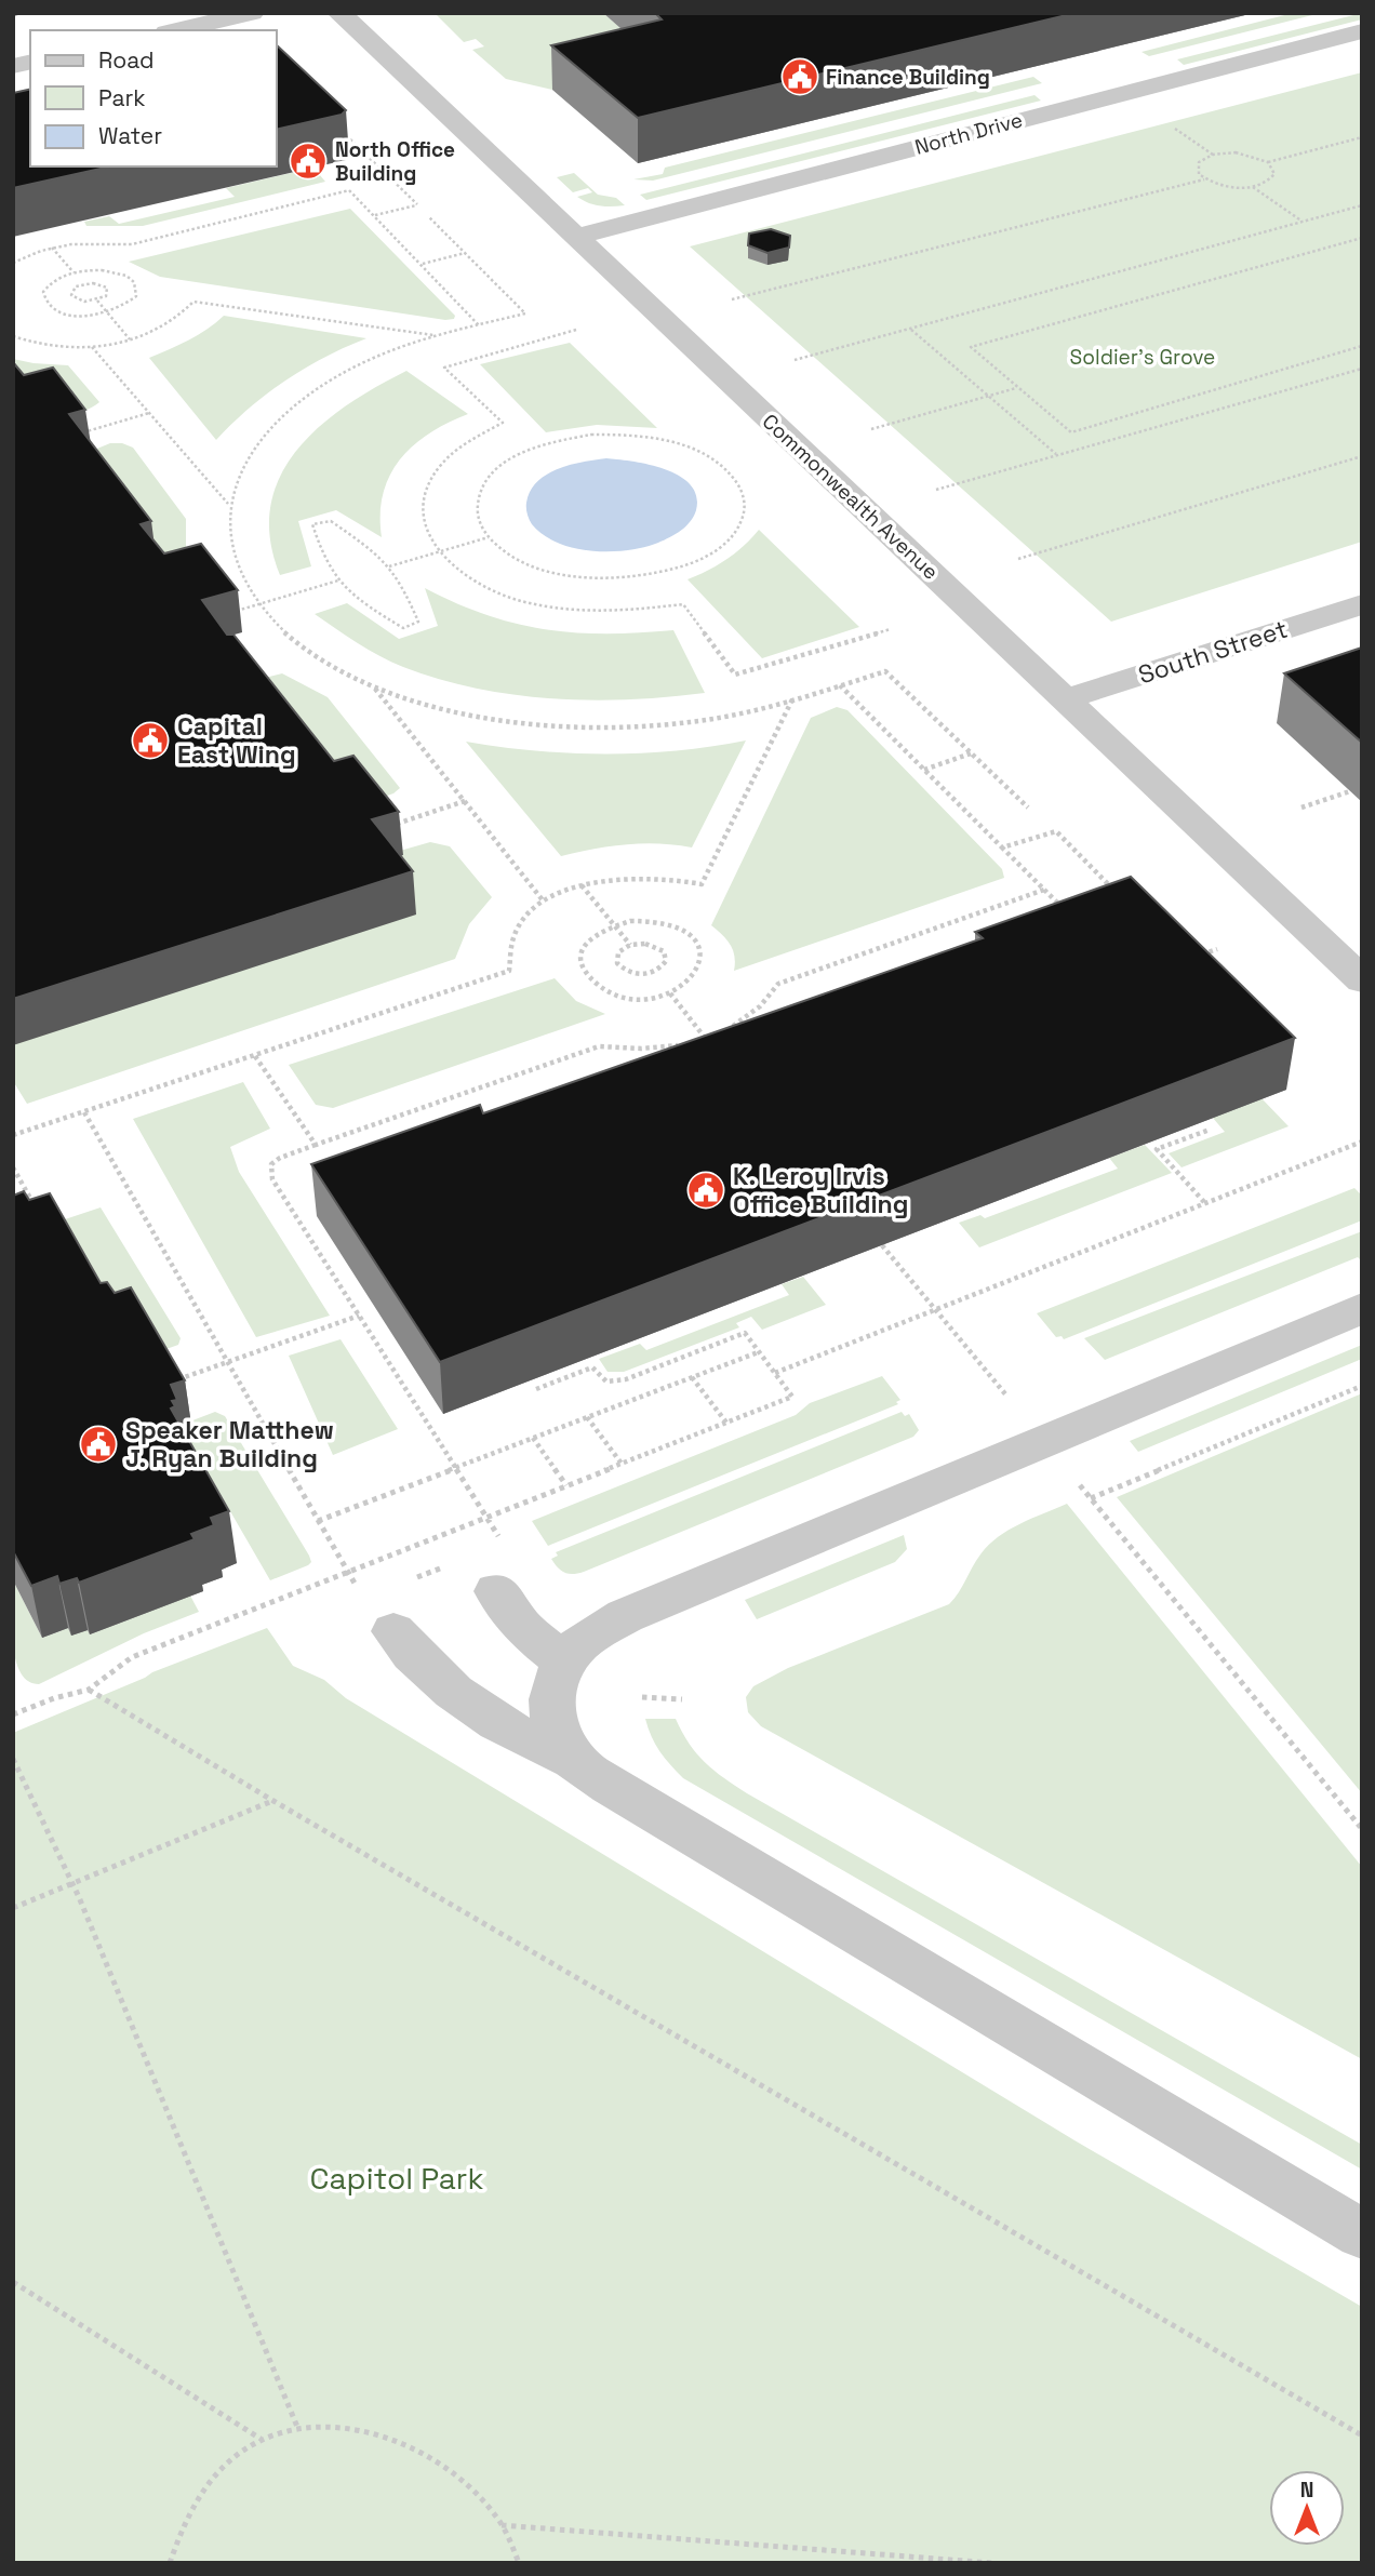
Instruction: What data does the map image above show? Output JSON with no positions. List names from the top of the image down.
{
  "streets": {
    "street": ["North Drive", "Commonwealth Avenue", "South Street"]
  },
  "crossings": [
    ["North Drive", "Commonwealth Avenue"],
    ["Commonwealth Avenue", "South Street"]
  ],
  "parks": ["Soldier's Grove", "Capitol Park"],
  "places": {
    "public building": [
      "Finance Building",
      "North Office Building",
      "Capital East Wing",
      "K. Leroy Irvis Office Building",
      "Speaker Matthew J. Ryan Building"
    ]
  },
  "legend": ["Road", "Park", "Water"],
  "north": "top"
}
